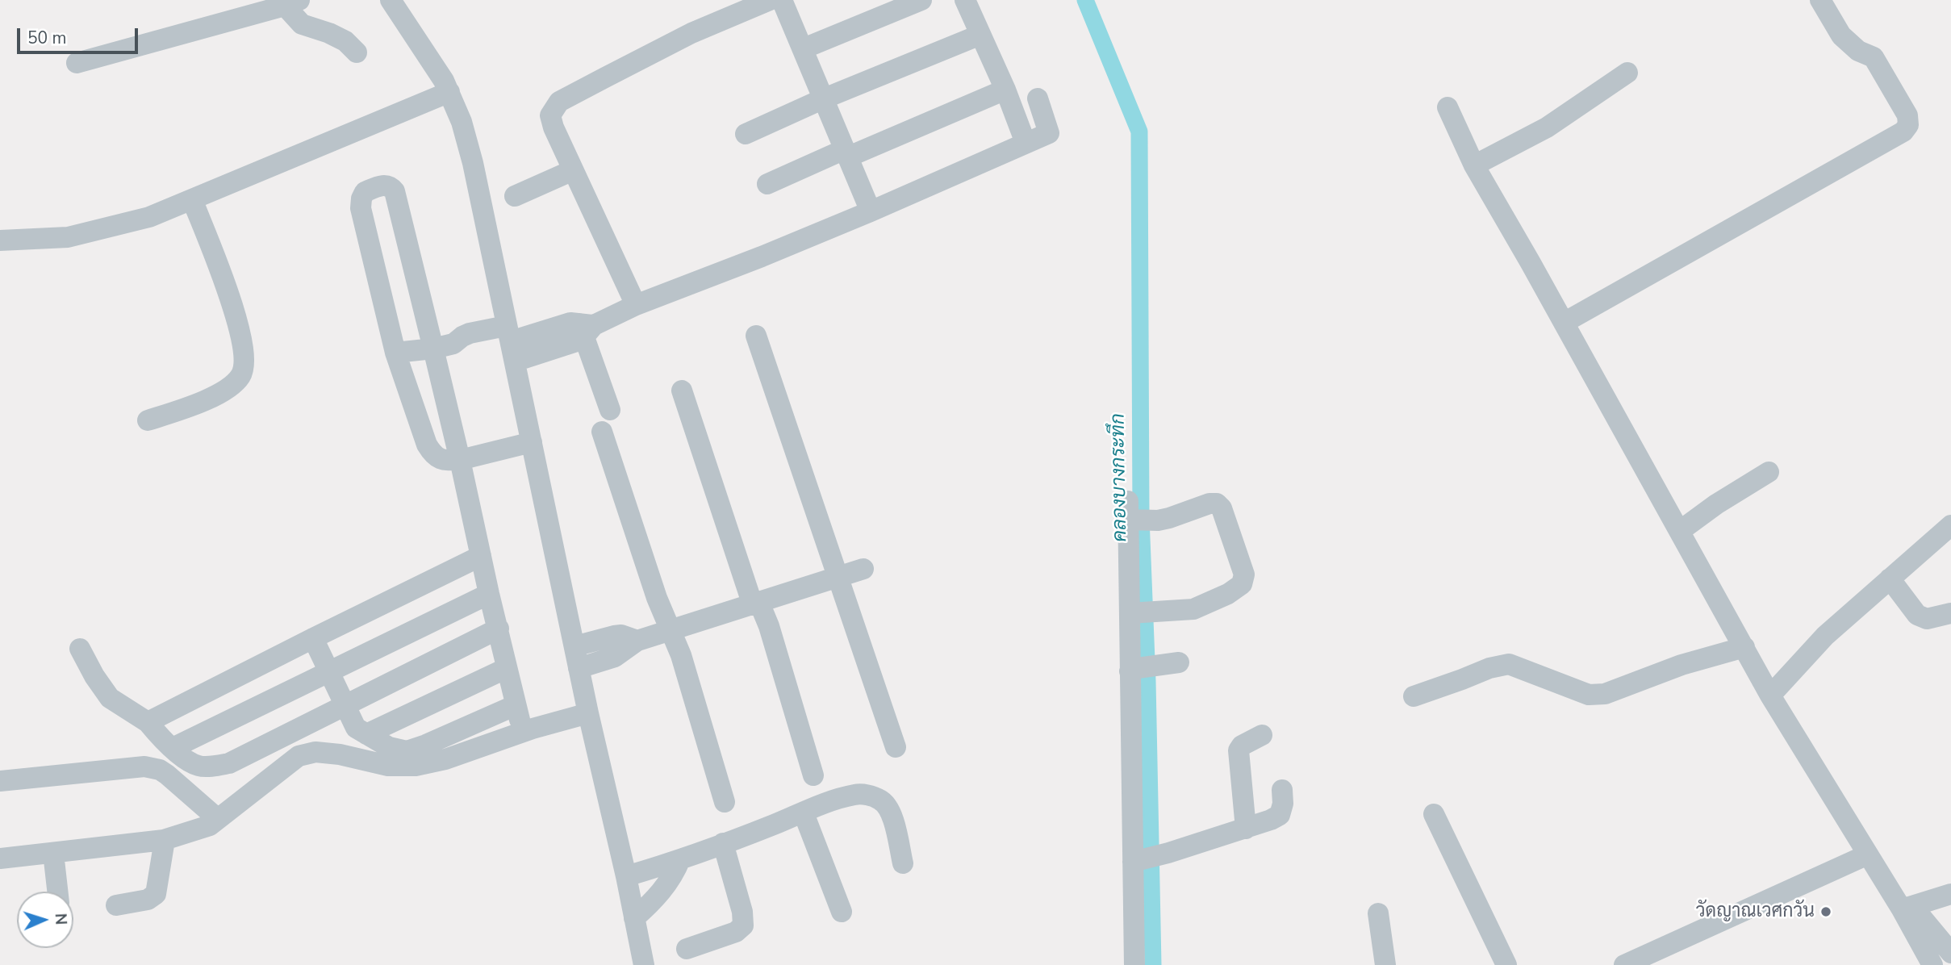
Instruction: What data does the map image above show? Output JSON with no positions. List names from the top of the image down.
{
  "water": ["คลองบางกระทึก"],
  "places": ["วัดญาณเวศกวัน"],
  "scale_bar": "50 m",
  "north": "right"
}
